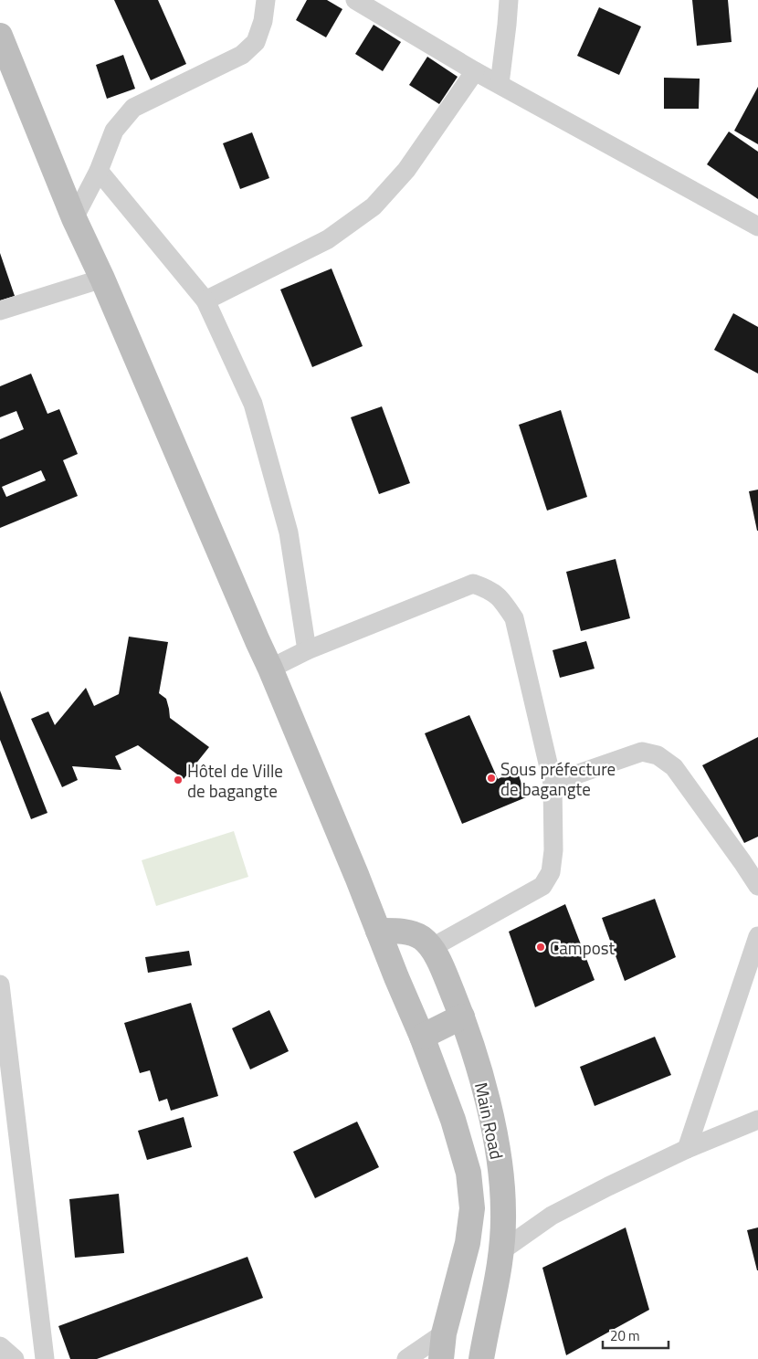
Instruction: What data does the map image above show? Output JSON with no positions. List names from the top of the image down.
{
  "streets": {
    "street": ["Main Road"]
  },
  "places": ["Sous préfecture de bagangte", "Hôtel de Ville de bagangte", "Campost"],
  "scale_bar": "20 m"
}
